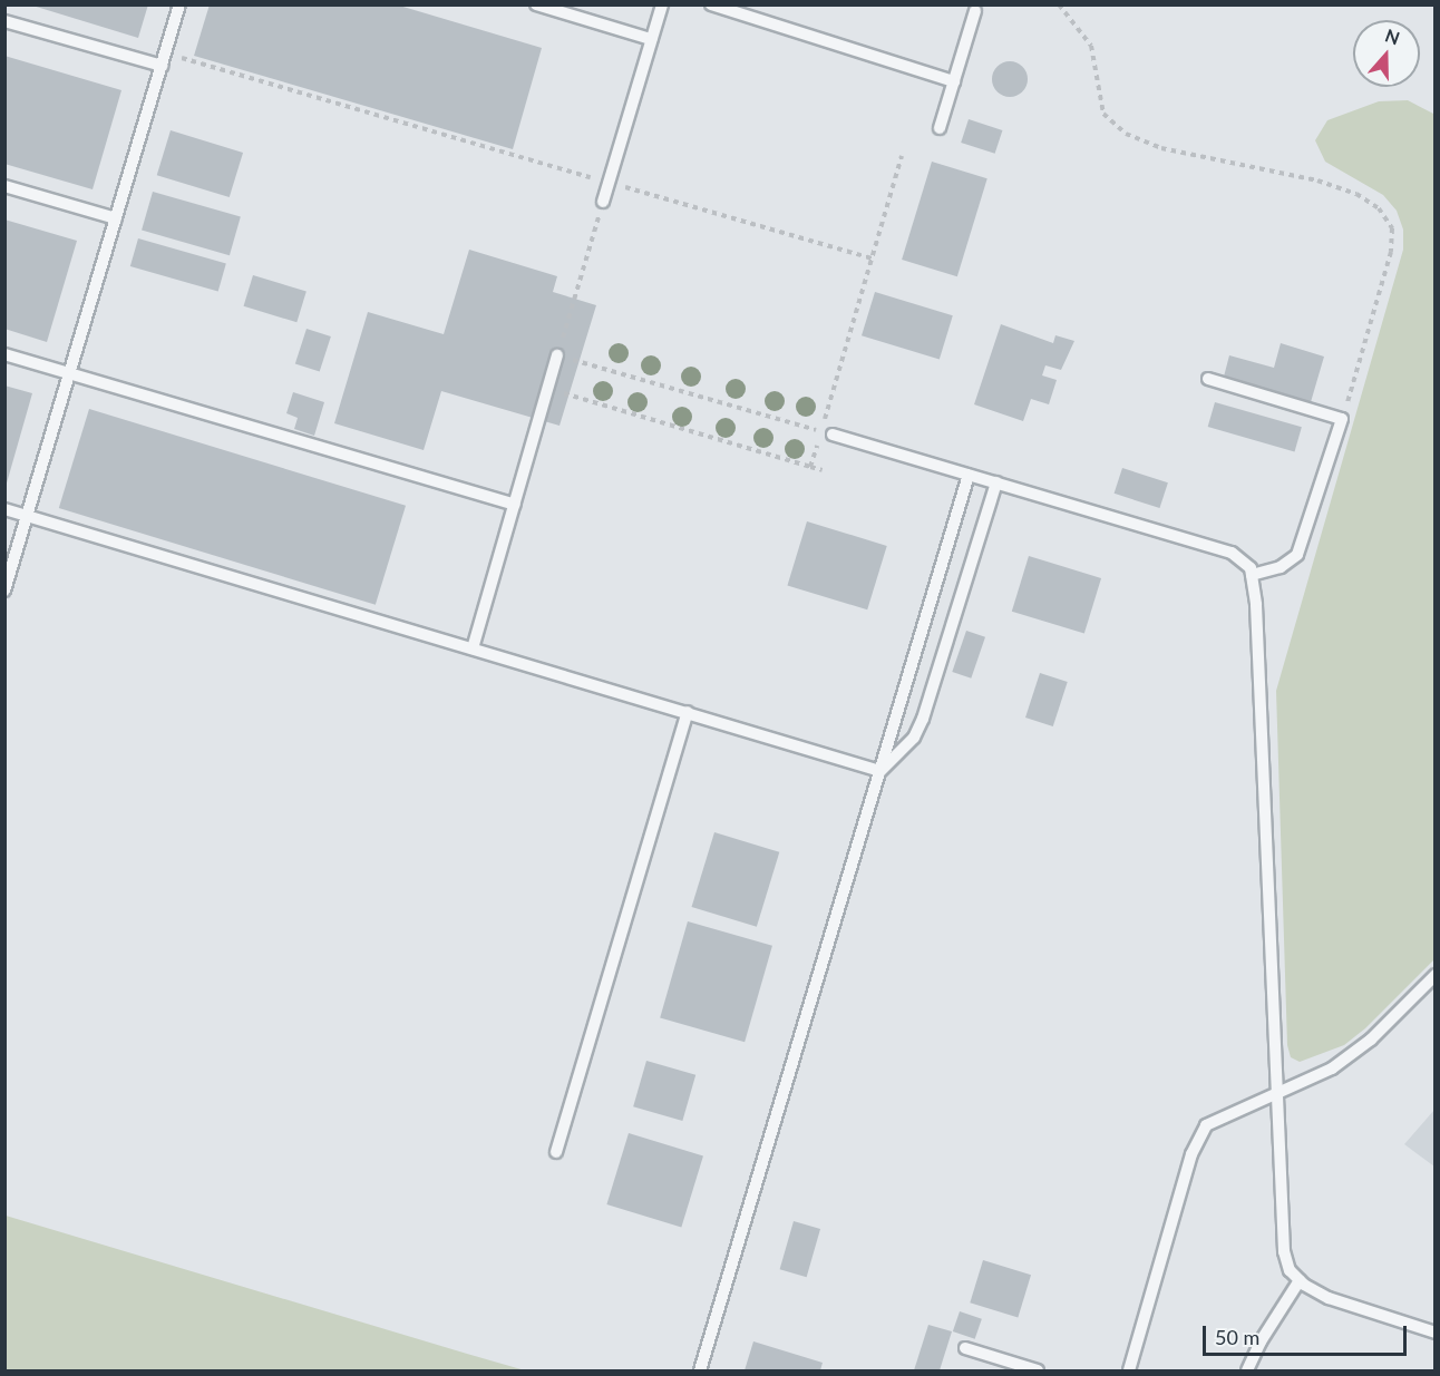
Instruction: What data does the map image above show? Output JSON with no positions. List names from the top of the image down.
{
  "scale_bar": "50 m",
  "north": "top"
}
